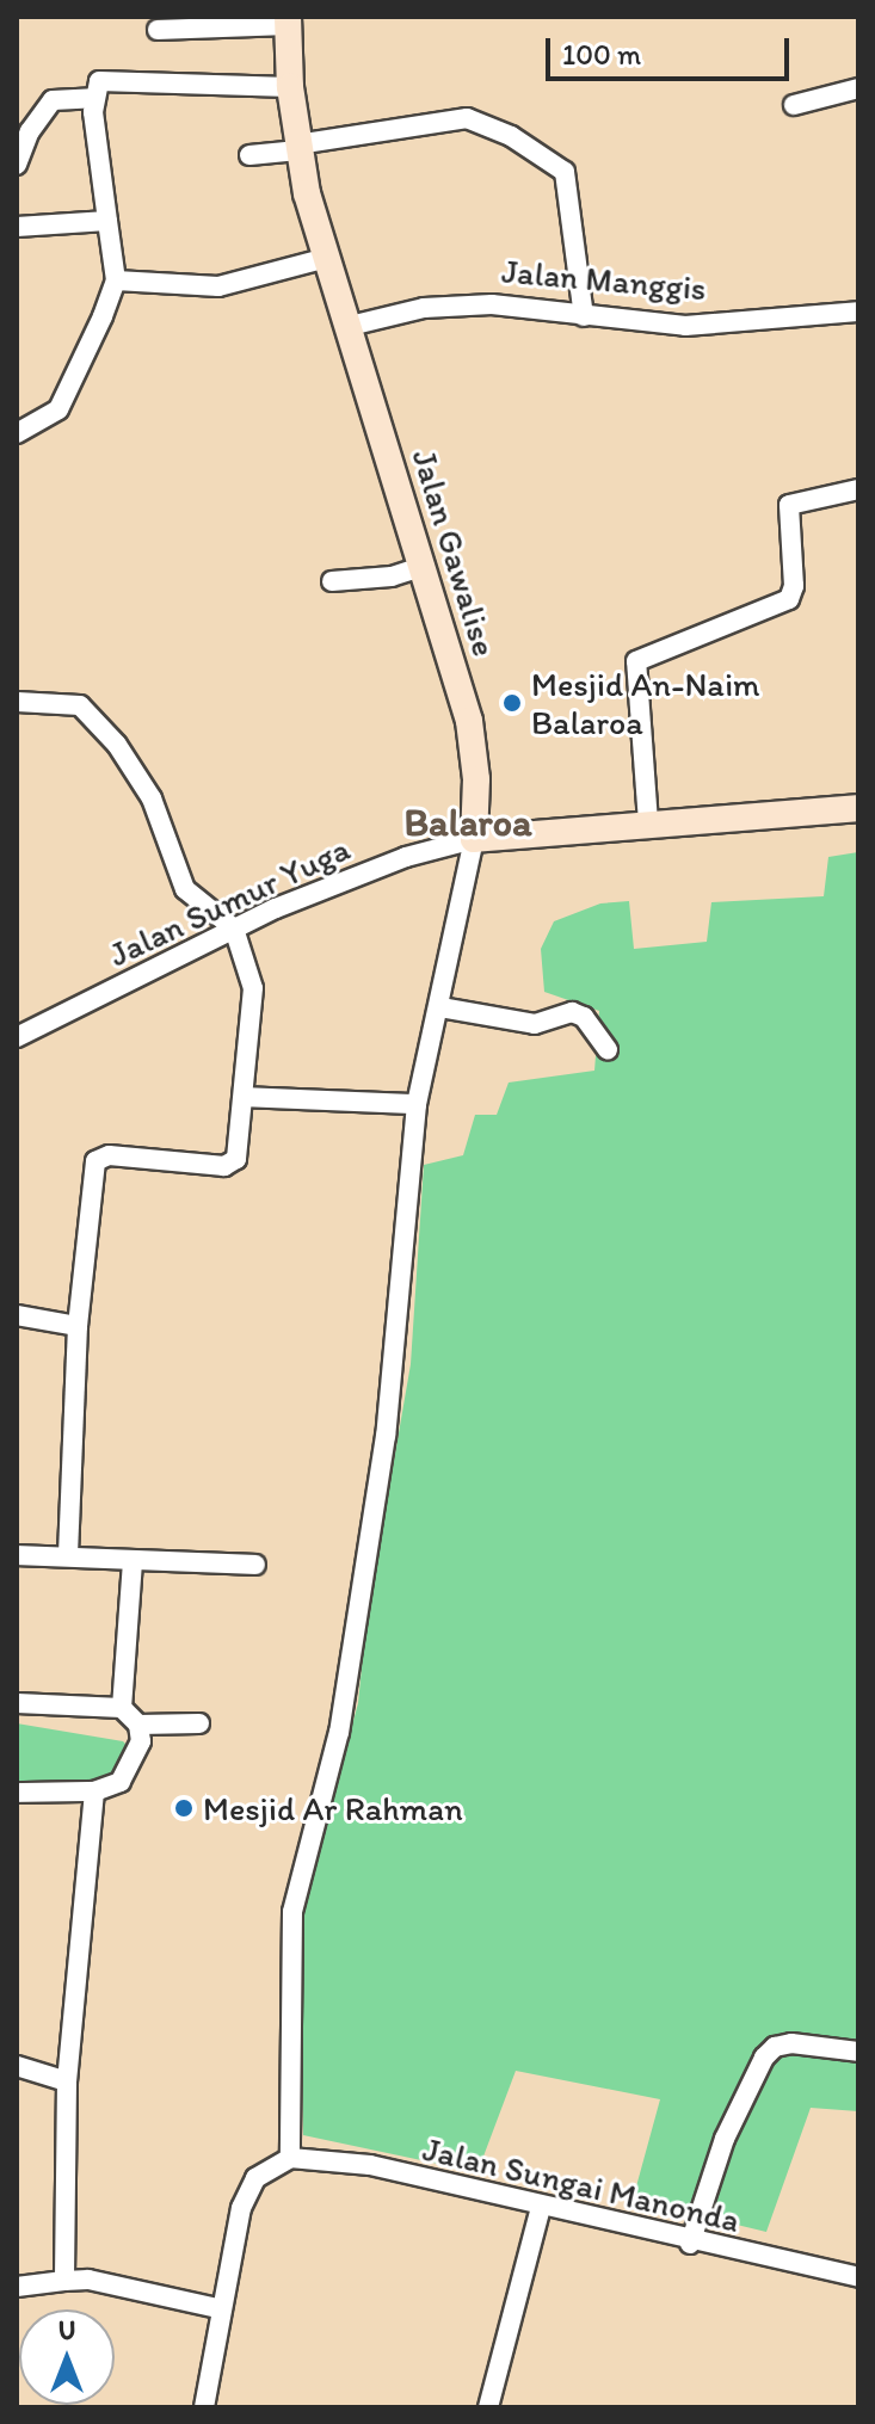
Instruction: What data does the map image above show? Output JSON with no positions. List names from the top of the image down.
{
  "streets": {
    "street": [
      "Jalan Manggis",
      "Jalan Gawalise",
      "Jalan Sumur Yuga",
      "Jalan Sungai Manonda"
    ]
  },
  "crossings": [
    ["Jalan Manggis", "Jalan Gawalise"],
    ["Jalan Gawalise", "Jalan Sumur Yuga"],
    ["Jalan Gawalise", "Jalan Sungai Manonda"]
  ],
  "districts": ["Balaroa"],
  "places": ["Mesjid An-Naim Balaroa", "Mesjid Ar Rahman"],
  "scale_bar": "100 m",
  "north": "top"
}
